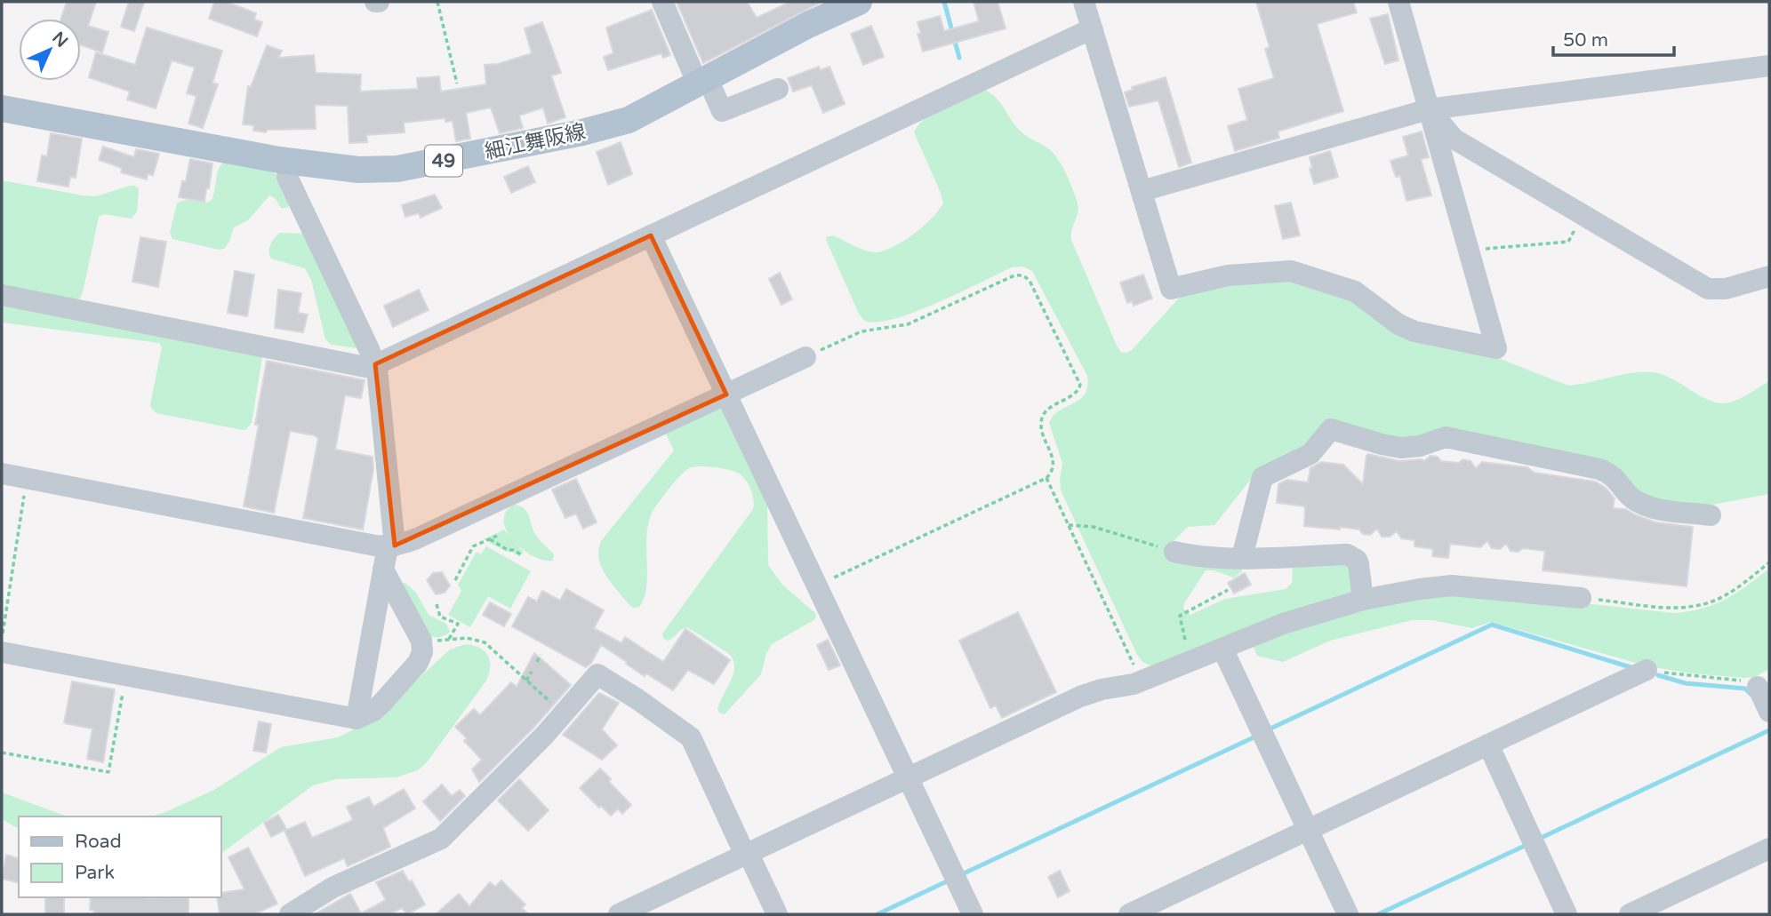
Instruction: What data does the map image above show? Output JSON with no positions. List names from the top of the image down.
{
  "streets": {
    "main road": ["細江舞阪線", "49"]
  },
  "legend": ["Road", "Park"],
  "scale_bar": "50 m",
  "north": "top right"
}
